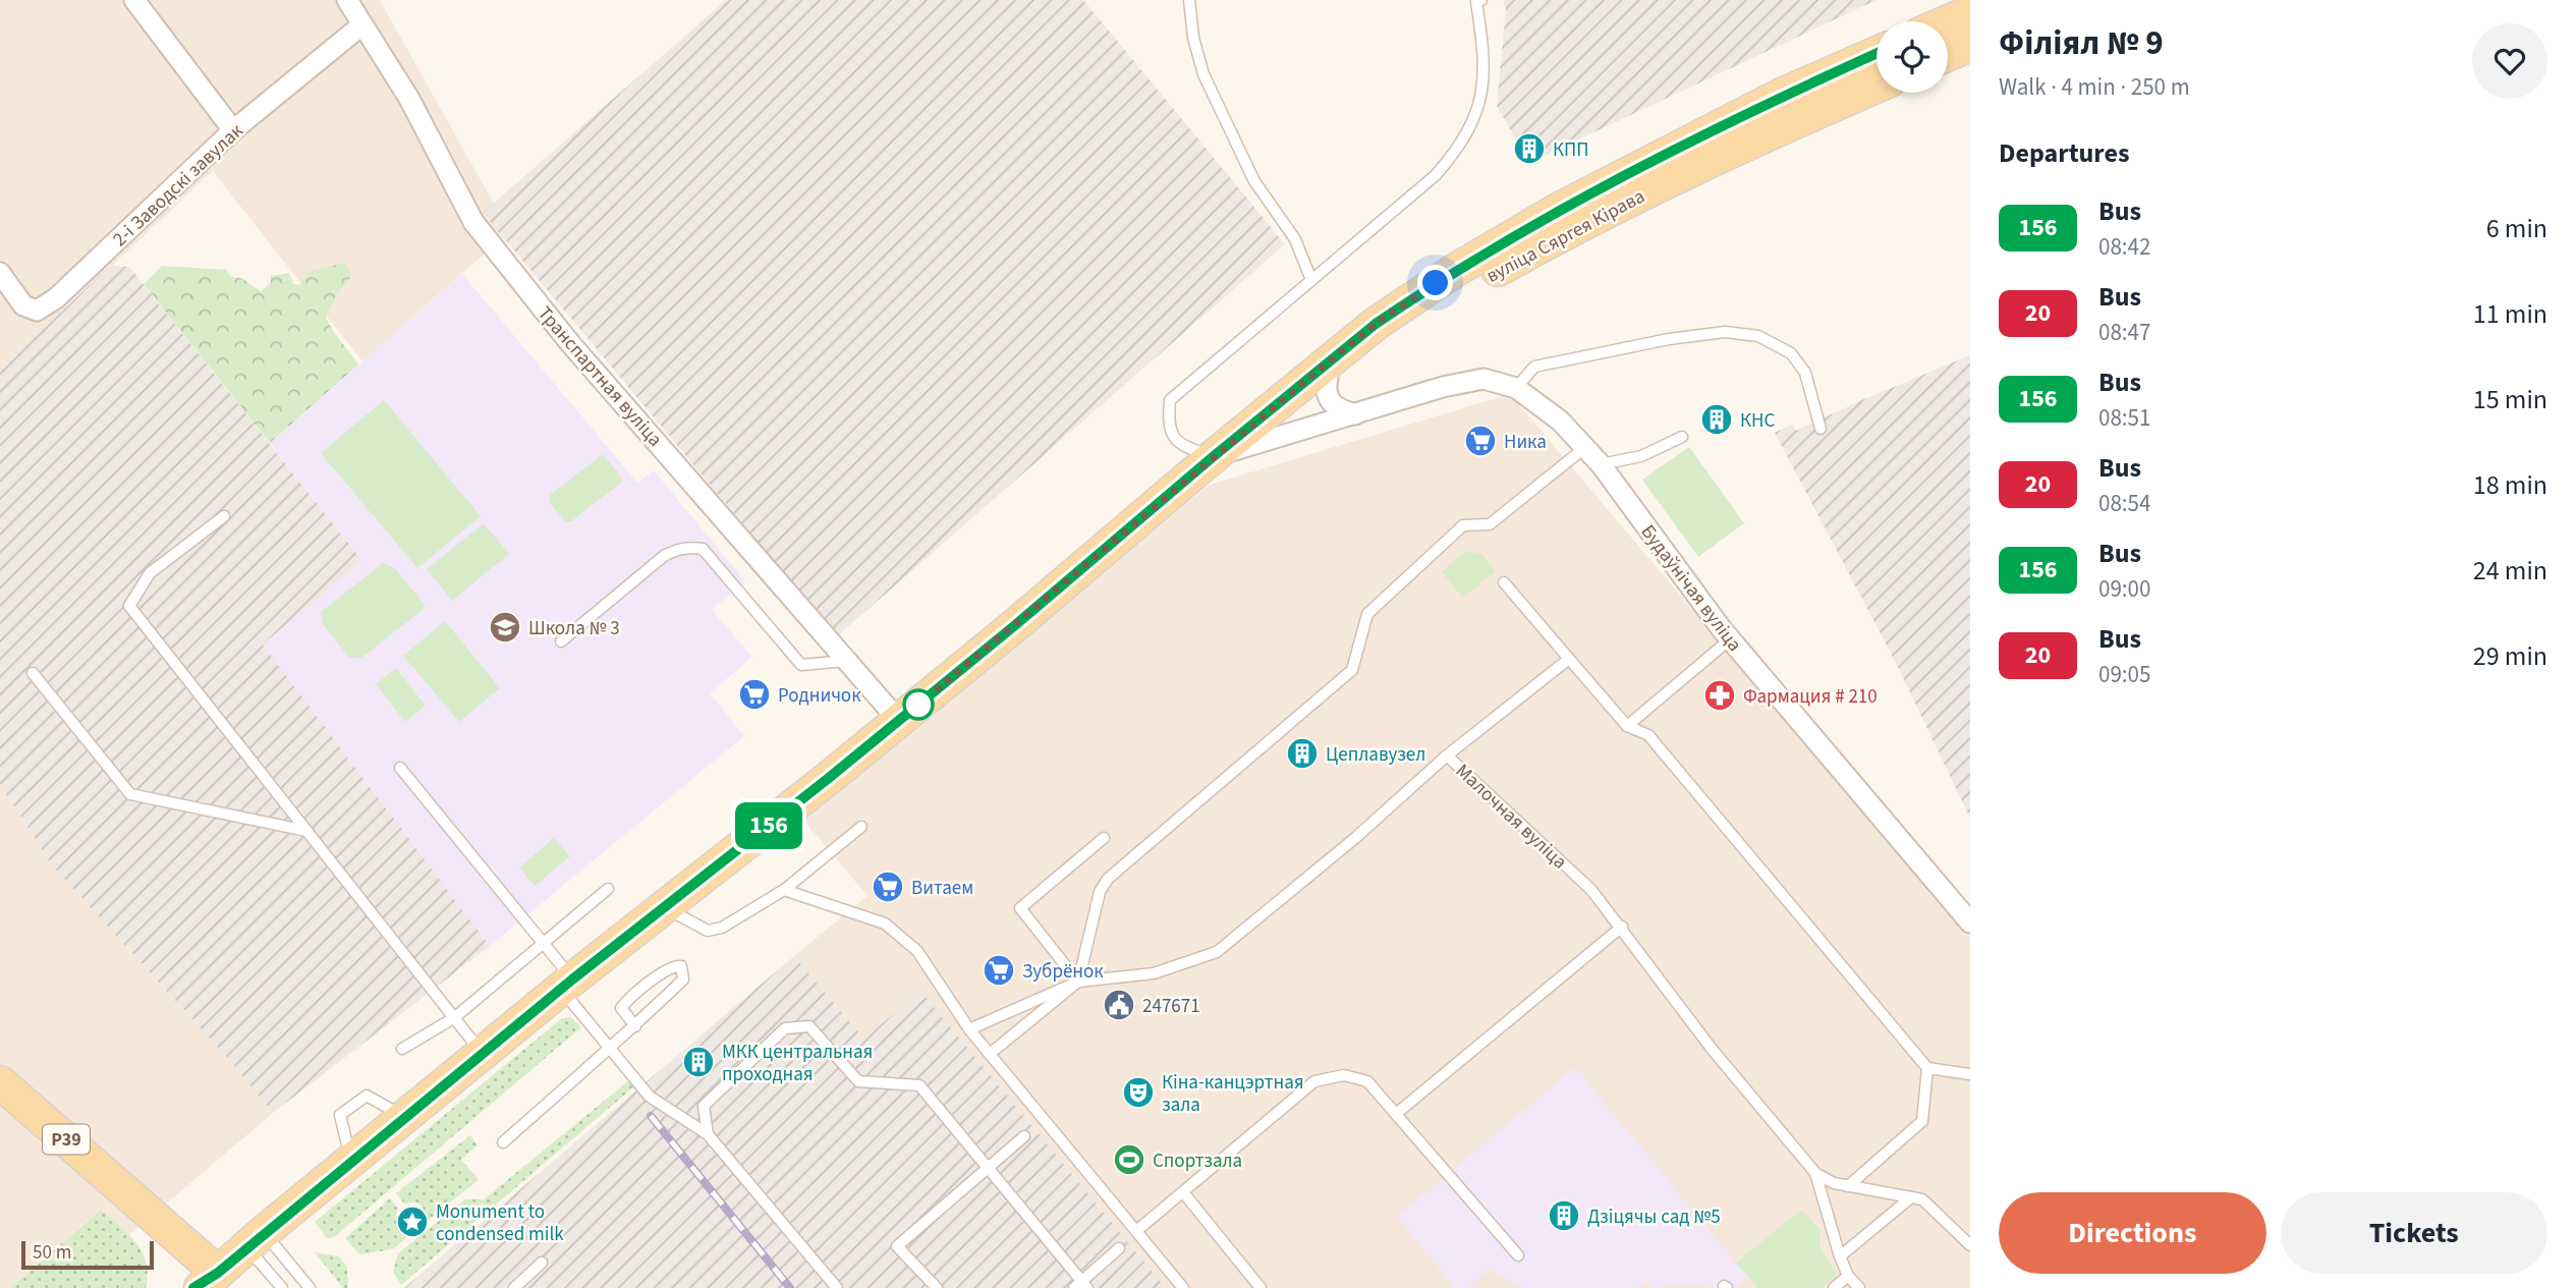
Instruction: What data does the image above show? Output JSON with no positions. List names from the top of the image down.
{
  "streets": {
    "main road": ["вуліца Сяргея Кірава", "Р39"],
    "street": ["2-і Заводскі завулак", "Транспартная вуліца", "Будаўнічая вуліца"],
    "lane": ["Малочная вуліца"]
  },
  "crossings": [
    ["2-і Заводскі завулак", "Транспартная вуліца"],
    ["вуліца Сяргея Кірава", "Транспартная вуліца"],
    ["вуліца Сяргея Кірава", "Будаўнічая вуліца"],
    ["вуліца Сяргея Кірава", "Р39"]
  ],
  "places": {
    "building": [
      "КПП",
      "КНС",
      "Цеплавузел",
      "МКК центральная проходная",
      "Дзіцячы сад №5"
    ],
    "supermarket": [
      "Ника",
      "Родничок",
      "Витаем",
      "Зубрёнок"
    ],
    "school or university": ["Школа № 3"],
    "pharmacy": ["Фармация # 210"],
    "public building": ["247671"],
    "theatre": ["Кіна-канцэртная зала"],
    "sports": ["Спортзала"],
    "place": ["Monument to condensed milk"]
  },
  "lines": ["bus line 156"],
  "scale_bar": "50 m",
  "page": {
    "on_map": "156",
    "heading": [
      ["Філіял № 9", "Walk · 4 min · 250 m"],
      "Departures"
    ],
    "list": [
      {
        "mark": "156",
        "name": "Bus",
        "note": "08:42",
        "value": "6 min"
      },
      {
        "mark": "20",
        "name": "Bus",
        "note": "08:47",
        "value": "11 min"
      },
      {
        "mark": "156",
        "name": "Bus",
        "note": "08:51",
        "value": "15 min"
      },
      {
        "mark": "20",
        "name": "Bus",
        "note": "08:54",
        "value": "18 min"
      },
      {
        "mark": "156",
        "name": "Bus",
        "note": "09:00",
        "value": "24 min"
      },
      {
        "mark": "20",
        "name": "Bus",
        "note": "09:05",
        "value": "29 min"
      }
    ],
    "buttons": ["Directions", "Tickets"],
    "scale": "50 m"
  }
}
